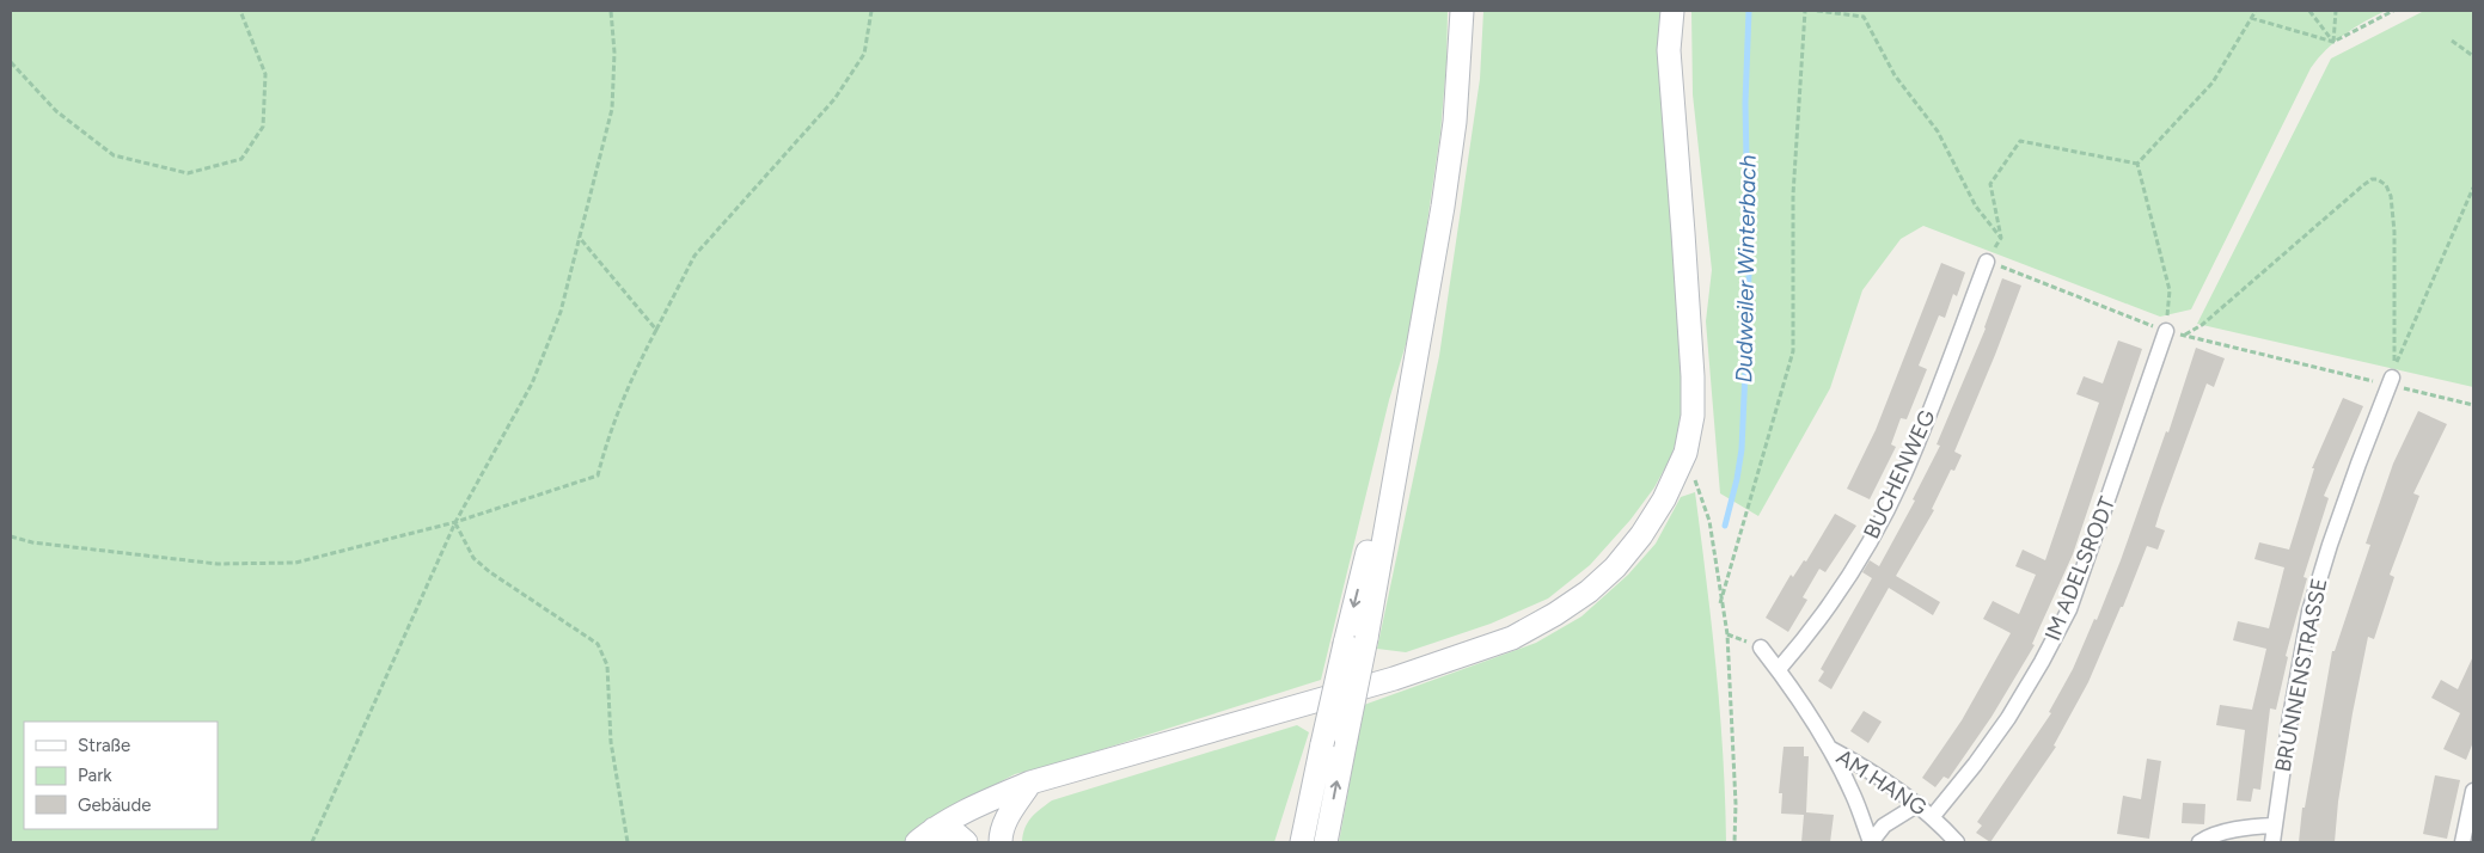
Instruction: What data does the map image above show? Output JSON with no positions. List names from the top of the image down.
{
  "streets": {
    "street": [
      "BUCHENWEG",
      "IM ADELSRODT",
      "BRUNNENSTRASSE",
      "AM HANG"
    ]
  },
  "crossings": [
    ["IM ADELSRODT", "AM HANG"]
  ],
  "water": ["Dudweiler Winterbach"],
  "legend": ["Straße", "Park", "Gebäude"]
}
